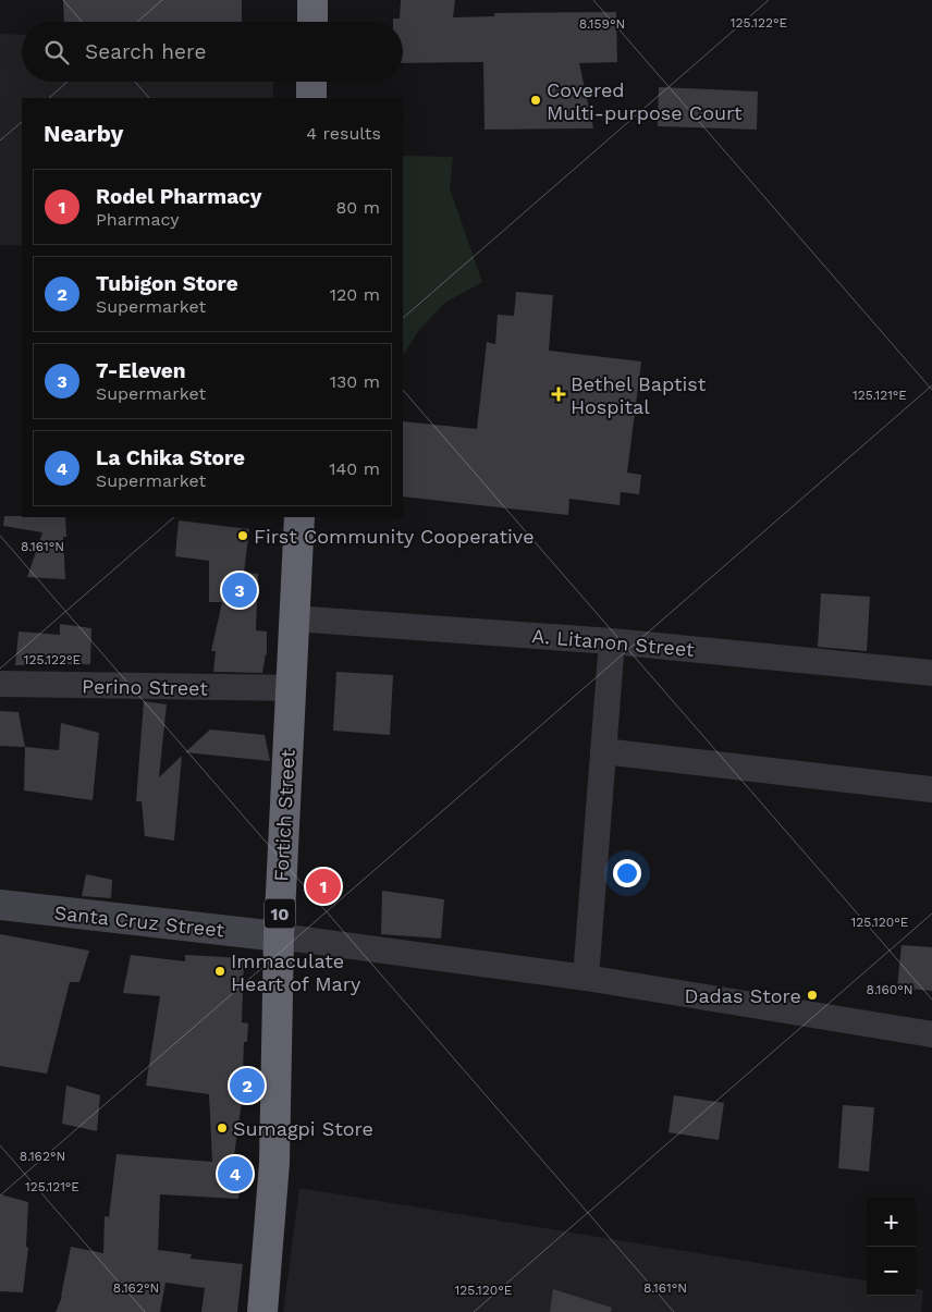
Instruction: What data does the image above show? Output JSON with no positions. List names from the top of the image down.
{
  "streets": {
    "highway": ["Fortich Street", "10"],
    "street": ["A. Litanon Street", "Perino Street", "Santa Cruz Street"]
  },
  "crossings": [
    ["A. Litanon Street", "Fortich Street"],
    ["Perino Street", "Fortich Street"],
    ["Fortich Street", "Santa Cruz Street"]
  ],
  "places": {
    "other": [
      "Covered Multi-purpose Court",
      "First Community Cooperative",
      "Immaculate Heart of Mary",
      "Dadas Store",
      "Sumagpi Store"
    ],
    "health": ["Bethel Baptist Hospital"]
  },
  "page": {
    "search": "Search here",
    "heading": ["Nearby", "4 results"],
    "list": [
      {
        "mark": "1",
        "name": "Rodel Pharmacy",
        "note": "Pharmacy",
        "value": "80 m"
      },
      {
        "mark": "2",
        "name": "Tubigon Store",
        "note": "Supermarket",
        "value": "120 m"
      },
      {
        "mark": "3",
        "name": "7-Eleven",
        "note": "Supermarket",
        "value": "130 m"
      },
      {
        "mark": "4",
        "name": "La Chika Store",
        "note": "Supermarket",
        "value": "140 m"
      }
    ],
    "pins": [
      "3",
      "1",
      "2",
      "4"
    ],
    "map_buttons": ["+", "−"]
  },
  "coordinates": [
    "125.122°E",
    "8.159°N",
    "125.121°E",
    "8.161°N",
    "125.120°E",
    "8.160°N",
    "8.162°N"
  ]
}
